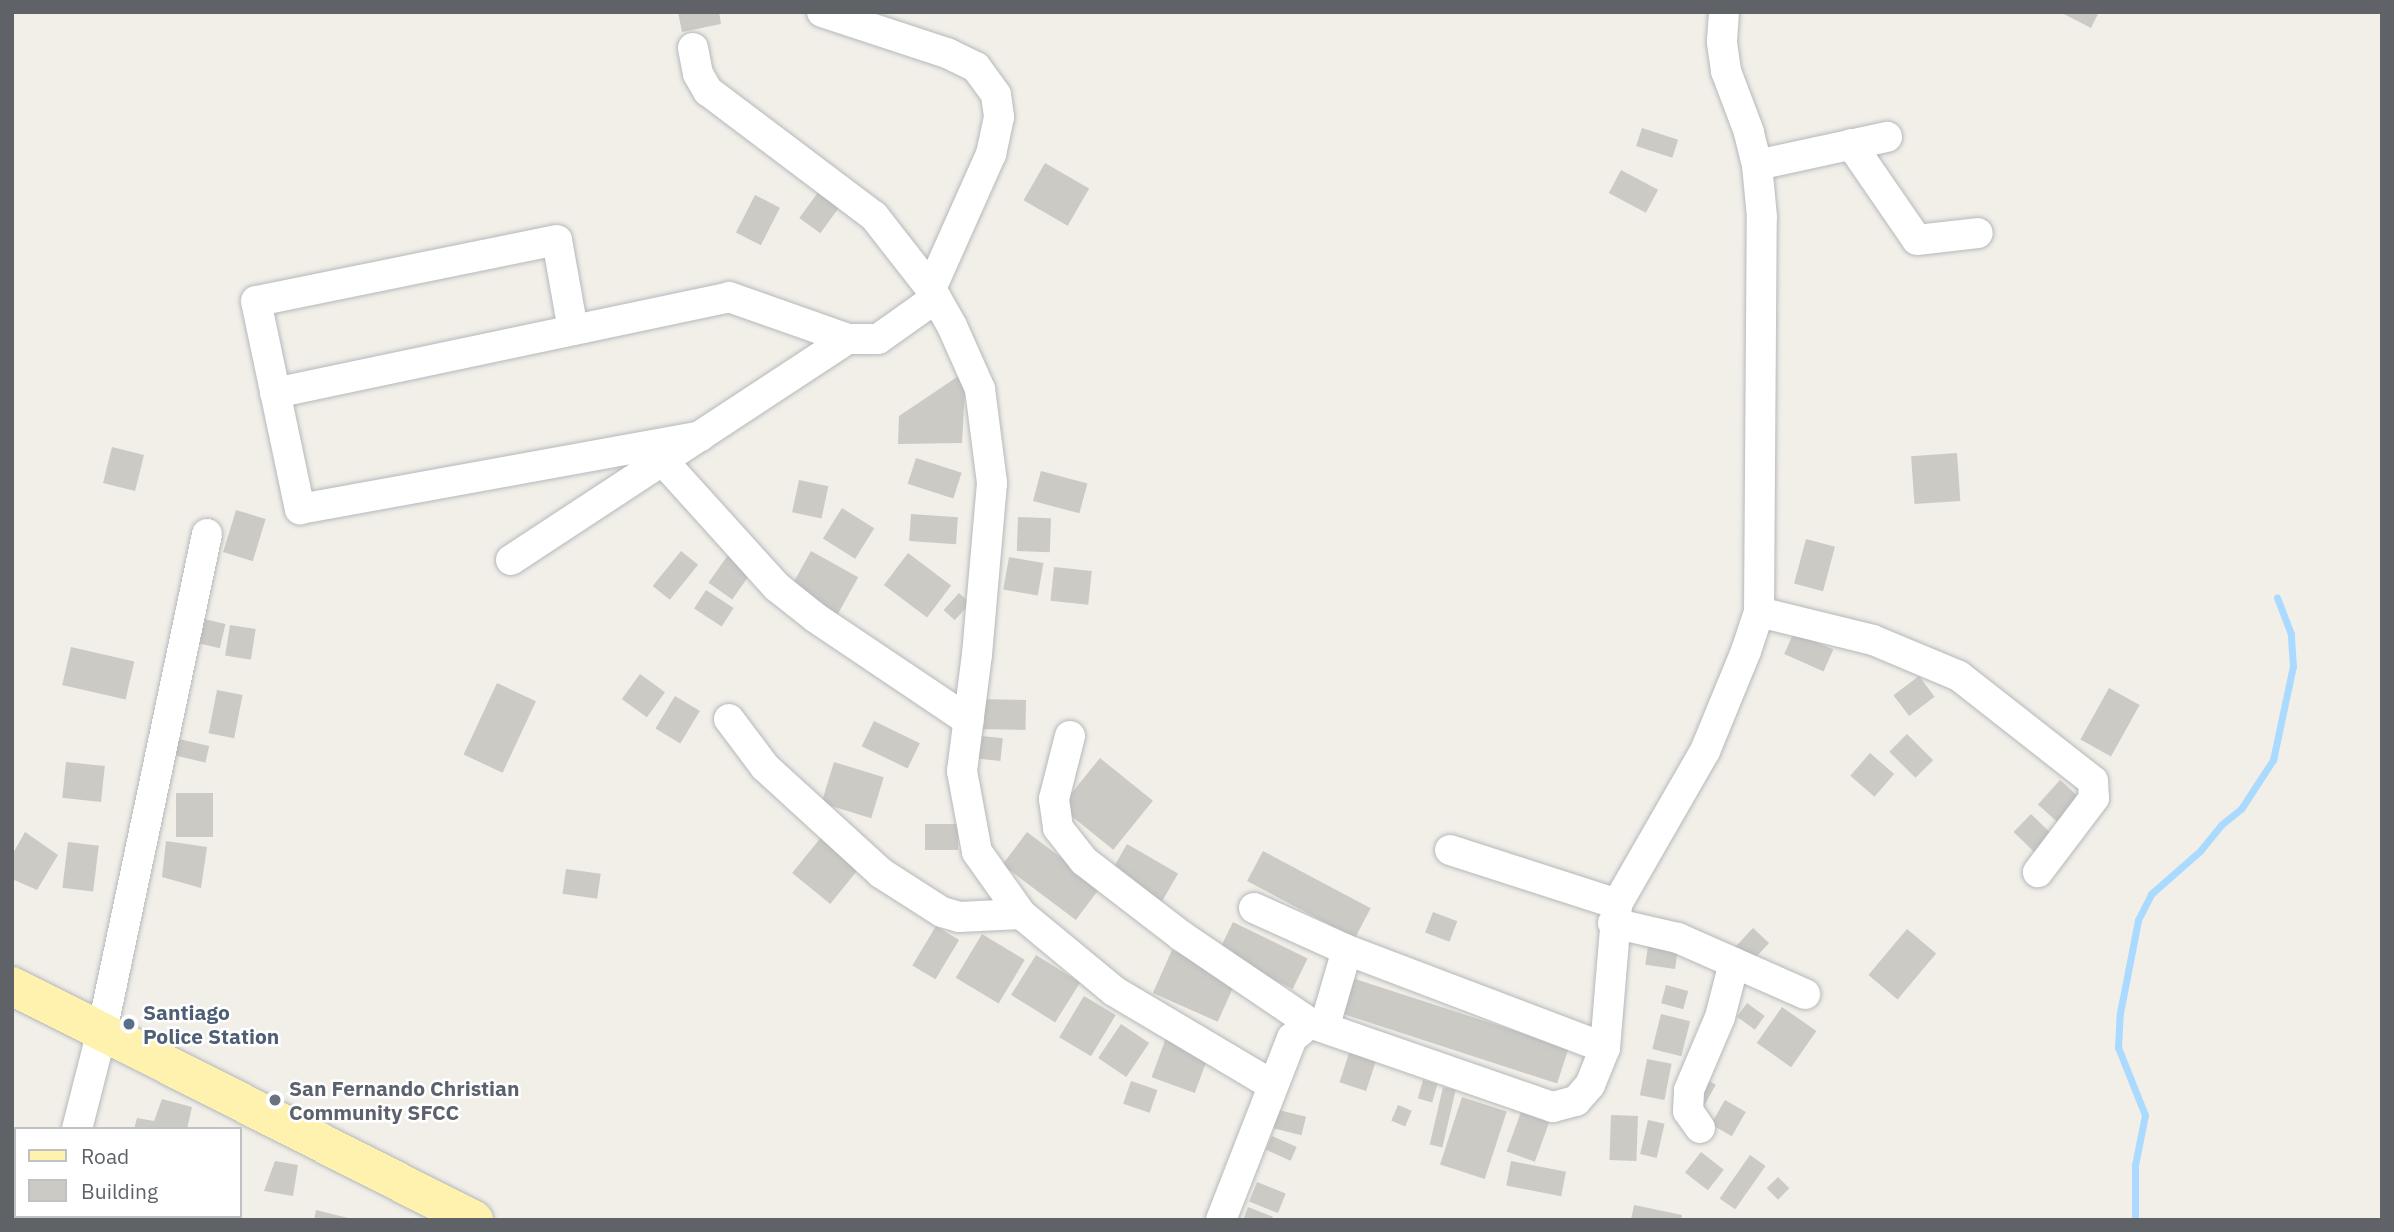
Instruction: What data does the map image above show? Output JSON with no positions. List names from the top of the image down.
{
  "places": ["Santiago Police Station", "San Fernando Christian Community SFCC"],
  "legend": ["Road", "Building"]
}
